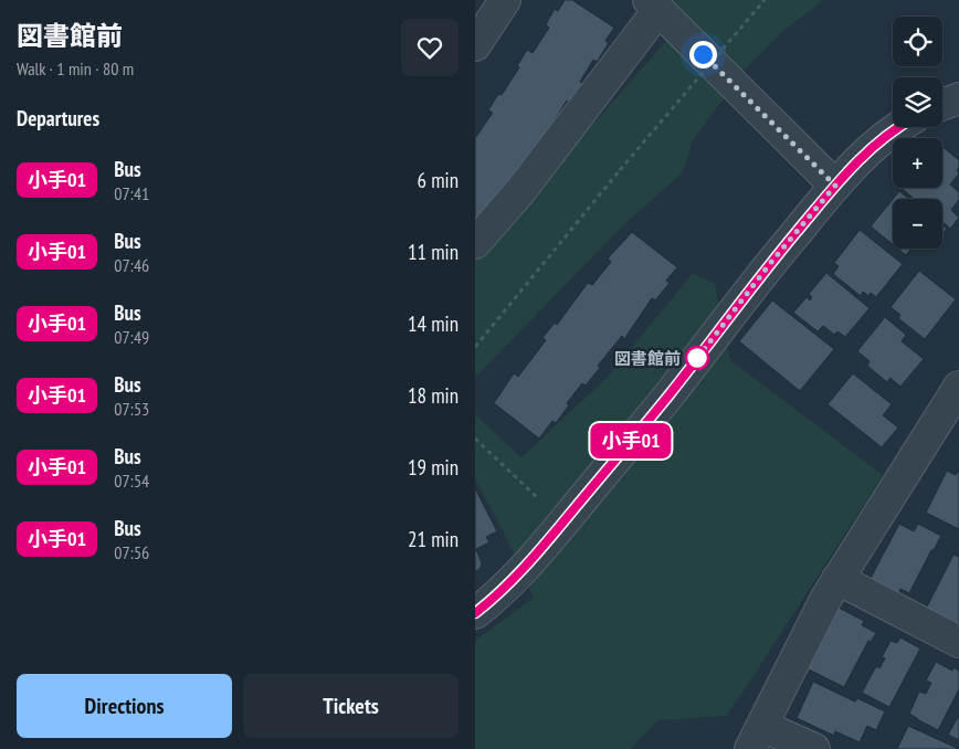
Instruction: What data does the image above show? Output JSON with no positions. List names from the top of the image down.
{
  "places": ["図書館前"],
  "lines": ["bus line 小手01"],
  "page": {
    "heading": [
      ["図書館前", "Walk · 1 min · 80 m"],
      "Departures"
    ],
    "on_map": "小手01",
    "map_buttons": ["+", "−"],
    "list": [
      {
        "mark": "小手01",
        "name": "Bus",
        "note": "07:41",
        "value": "6 min"
      },
      {
        "mark": "小手01",
        "name": "Bus",
        "note": "07:46",
        "value": "11 min"
      },
      {
        "mark": "小手01",
        "name": "Bus",
        "note": "07:49",
        "value": "14 min"
      },
      {
        "mark": "小手01",
        "name": "Bus",
        "note": "07:53",
        "value": "18 min"
      },
      {
        "mark": "小手01",
        "name": "Bus",
        "note": "07:54",
        "value": "19 min"
      },
      {
        "mark": "小手01",
        "name": "Bus",
        "note": "07:56",
        "value": "21 min"
      }
    ],
    "buttons": ["Directions", "Tickets"]
  }
}
